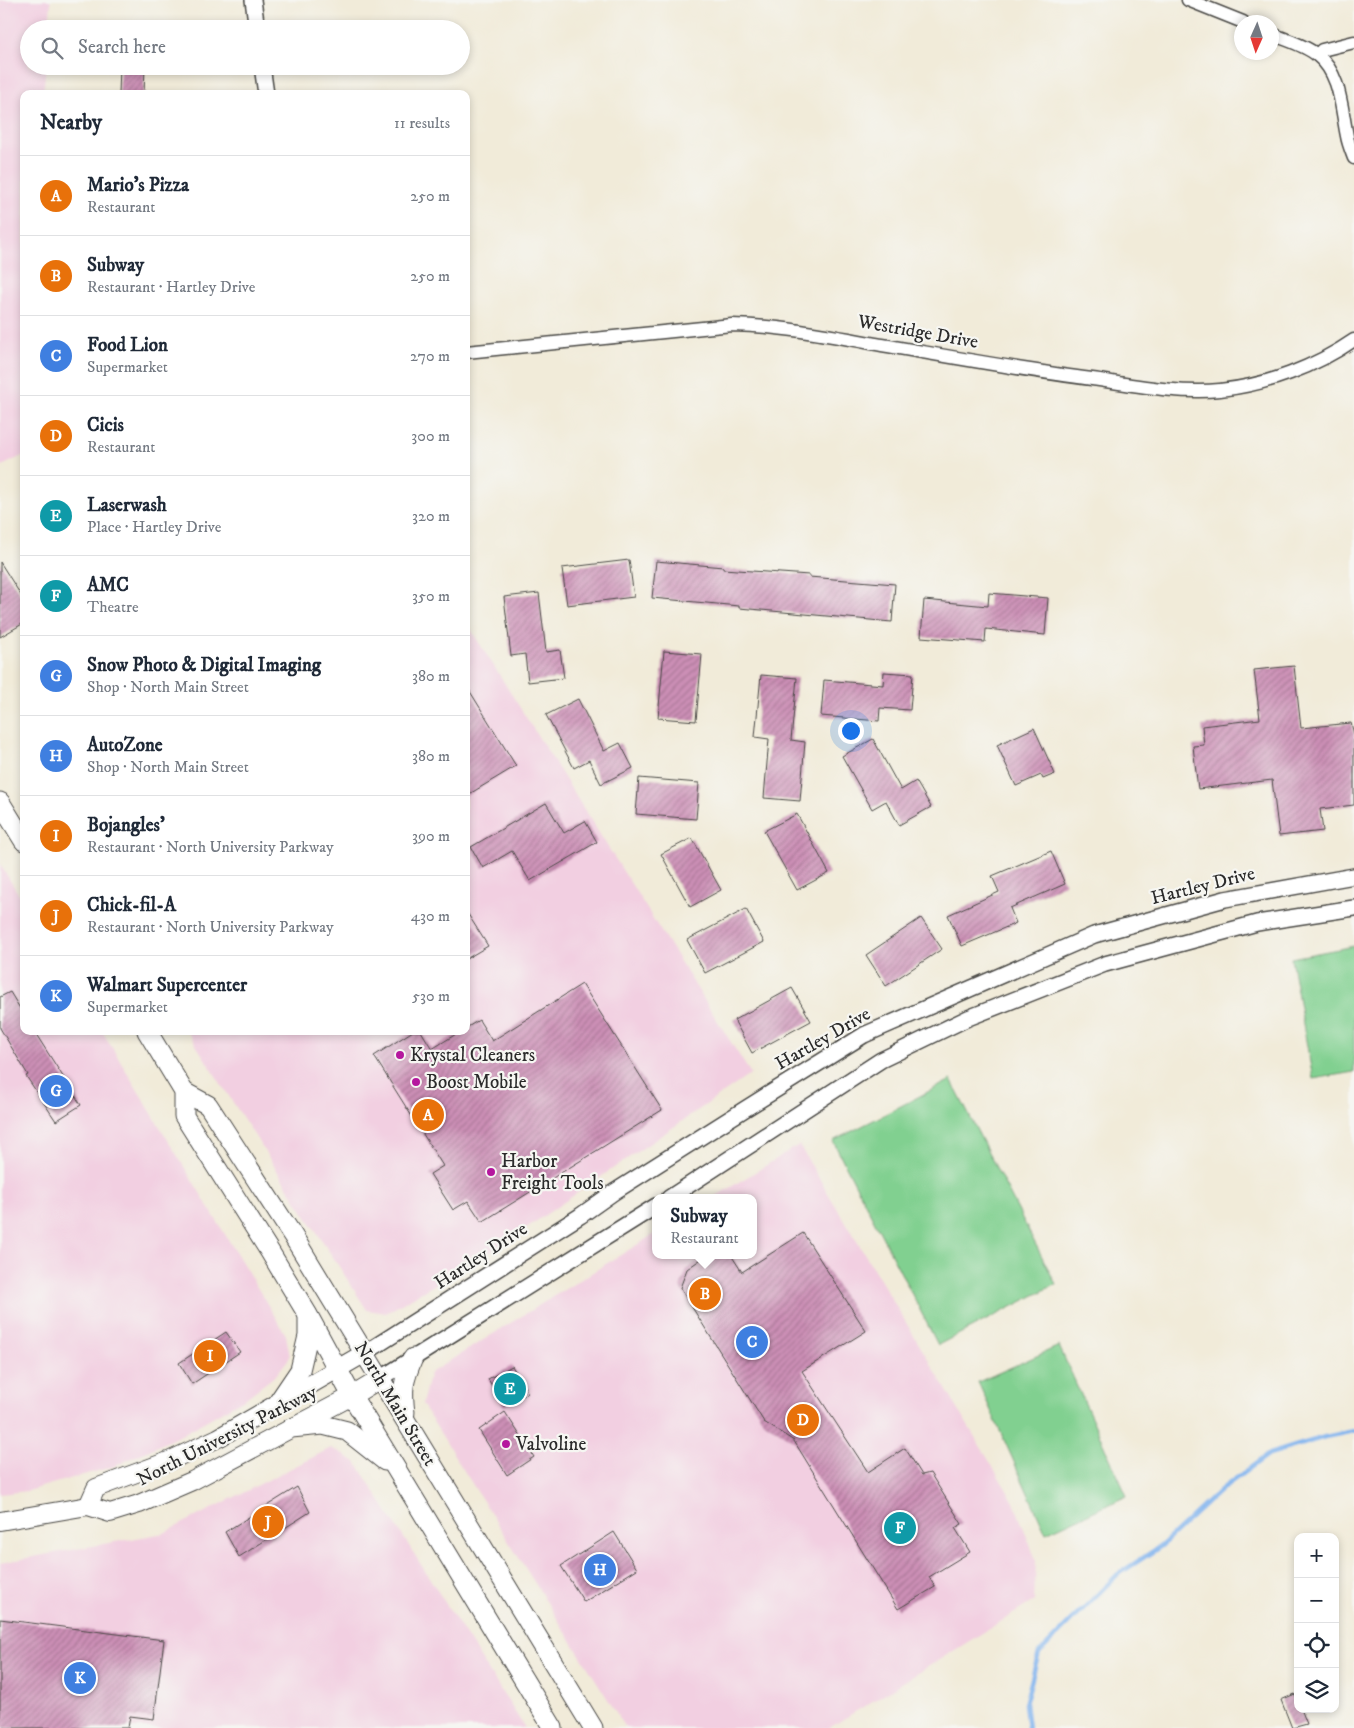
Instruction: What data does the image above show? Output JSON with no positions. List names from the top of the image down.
{
  "streets": {
    "main road": ["North Main Street", "North University Parkway"],
    "street": ["Westridge Drive", "Hartley Drive"]
  },
  "crossings": [
    ["Hartley Drive", "North Main Street"],
    ["Hartley Drive", "North University Parkway"],
    ["North Main Street", "North University Parkway"]
  ],
  "places": [
    "Krystal Cleaners",
    "Boost Mobile",
    "Harbor Freight Tools",
    "Valvoline"
  ],
  "north": "bottom",
  "page": {
    "search": "Search here",
    "heading": ["Nearby", "11 results"],
    "list": [
      {
        "mark": "A",
        "name": "Mario's Pizza",
        "note": "Restaurant",
        "value": "250 m"
      },
      {
        "mark": "B",
        "name": "Subway",
        "note": "Restaurant · Hartley Drive",
        "value": "250 m"
      },
      {
        "mark": "C",
        "name": "Food Lion",
        "note": "Supermarket",
        "value": "270 m"
      },
      {
        "mark": "D",
        "name": "Cicis",
        "note": "Restaurant",
        "value": "300 m"
      },
      {
        "mark": "E",
        "name": "Laserwash",
        "note": "Place · Hartley Drive",
        "value": "320 m"
      },
      {
        "mark": "F",
        "name": "AMC",
        "note": "Theatre",
        "value": "350 m"
      },
      {
        "mark": "G",
        "name": "Snow Photo & Digital Imaging",
        "note": "Shop · North Main Street",
        "value": "380 m"
      },
      {
        "mark": "H",
        "name": "AutoZone",
        "note": "Shop · North Main Street",
        "value": "380 m"
      },
      {
        "mark": "I",
        "name": "Bojangles'",
        "note": "Restaurant · North University Parkway",
        "value": "390 m"
      },
      {
        "mark": "J",
        "name": "Chick-fil-A",
        "note": "Restaurant · North University Parkway",
        "value": "430 m"
      },
      {
        "mark": "K",
        "name": "Walmart Supercenter",
        "note": "Supermarket",
        "value": "530 m"
      }
    ],
    "pins": [
      "G",
      "A",
      "B",
      "C",
      "I",
      "E",
      "D",
      "J",
      "F",
      "H",
      "K"
    ],
    "popup": ["Subway", "Restaurant"],
    "map_buttons": ["+", "−"]
  }
}
